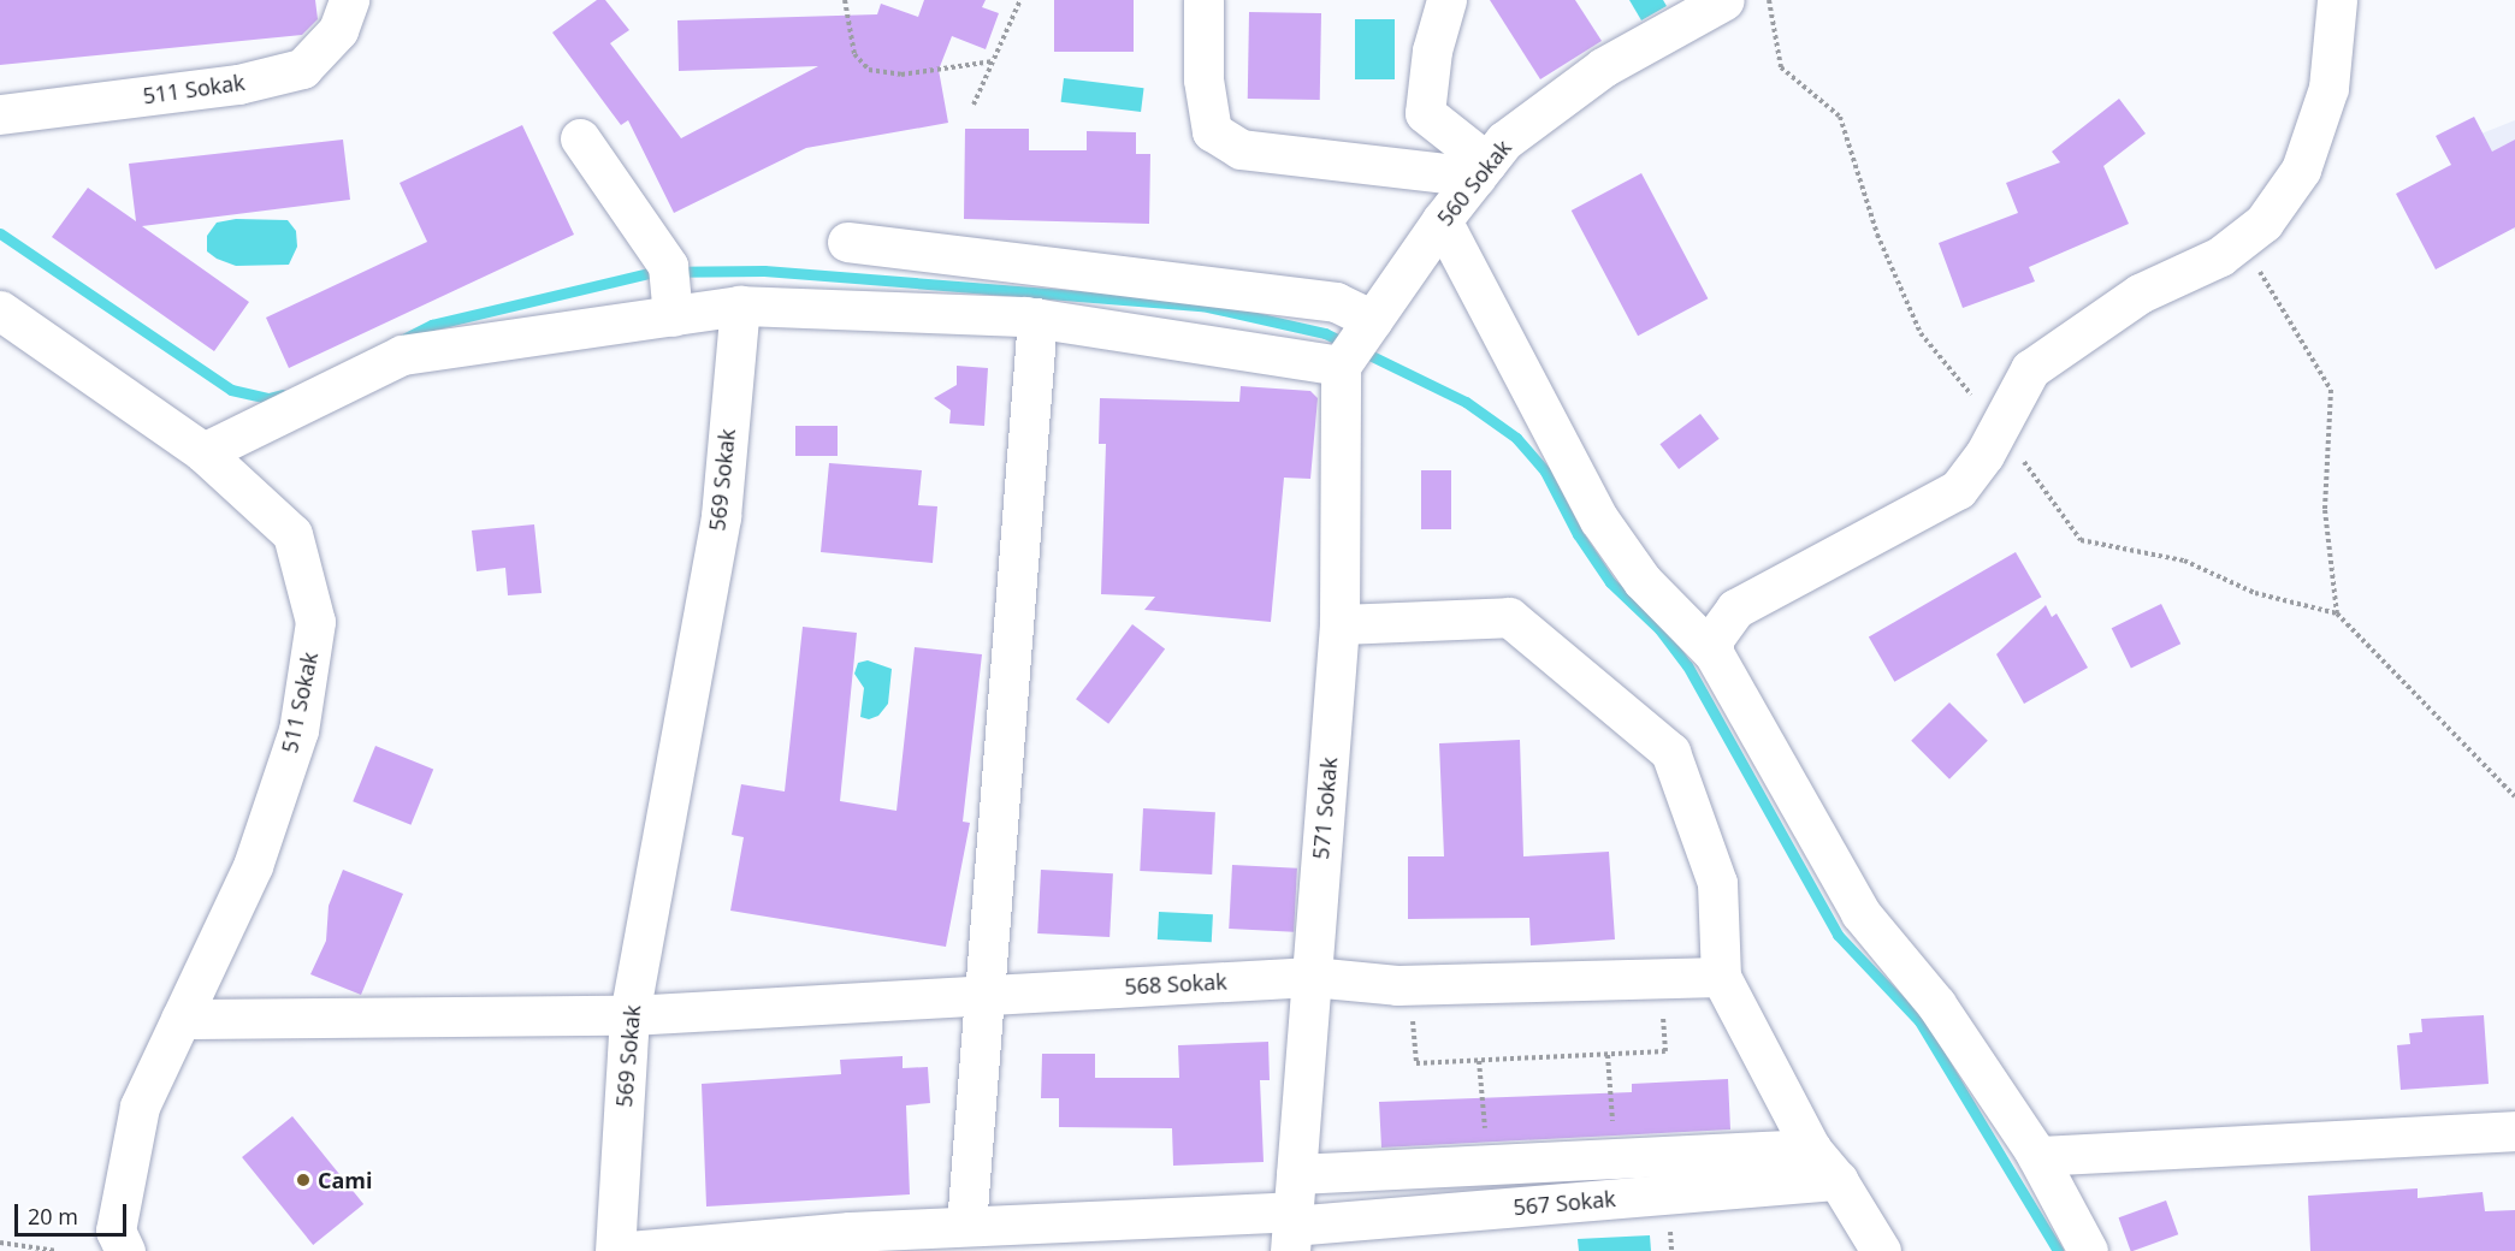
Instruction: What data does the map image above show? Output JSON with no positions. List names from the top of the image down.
{
  "streets": {
    "street": [
      "511 Sokak",
      "560 Sokak",
      "569 Sokak",
      "571 Sokak",
      "568 Sokak",
      "567 Sokak"
    ]
  },
  "crossings": [
    ["511 Sokak", "568 Sokak"],
    ["560 Sokak", "571 Sokak"],
    ["569 Sokak", "568 Sokak"],
    ["571 Sokak", "568 Sokak"],
    ["571 Sokak", "567 Sokak"]
  ],
  "places": ["Cami"],
  "scale_bar": "20 m"
}
